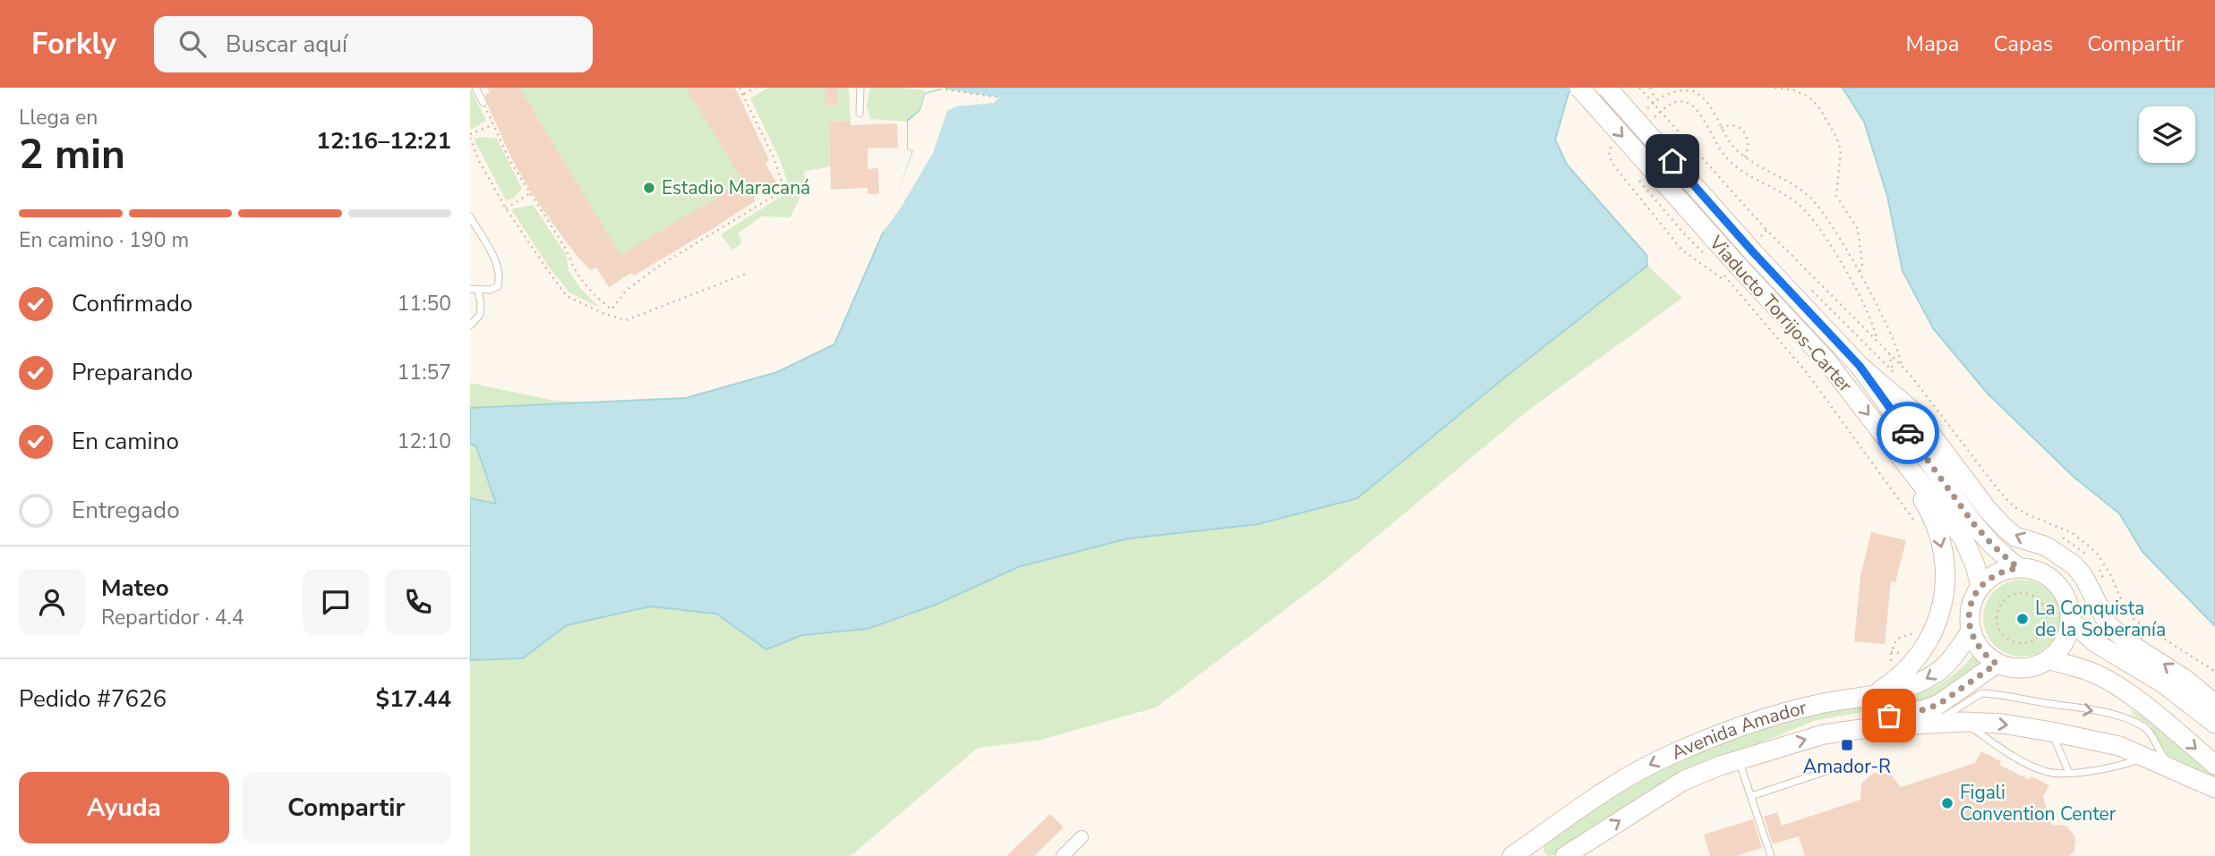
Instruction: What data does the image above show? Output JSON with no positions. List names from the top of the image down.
{
  "streets": {
    "main road": ["Viaducto Torrijos-Carter", "Avenida Amador"]
  },
  "places": {
    "other": ["Estadio Maracaná", "La Conquista de la Soberanía", "Figali Convention Center"],
    "transit": ["Amador-R"]
  },
  "page": {
    "header": "Forkly",
    "search": "Buscar aquí",
    "nav": ["Mapa", "Capas", "Compartir"],
    "heading": ["2 min", "Llega en", "12:16–12:21"],
    "panel": [
      "Mateo",
      "Repartidor · 4.4",
      "Pedido #7626",
      "$17.44"
    ],
    "bar": "En camino · 190 m",
    "list": [
      ["Confirmado", "11:50"],
      ["Preparando", "11:57"],
      ["En camino", "12:10"],
      "Entregado"
    ],
    "buttons": ["Ayuda", "Compartir"]
  }
}
